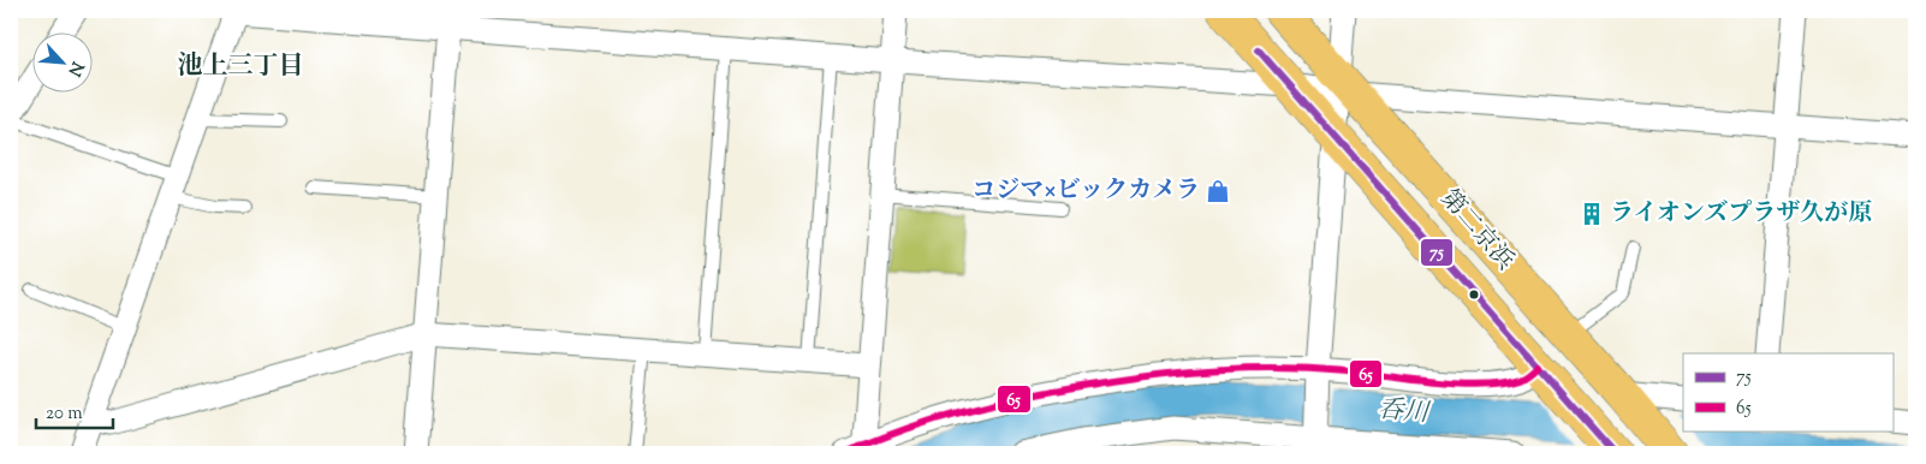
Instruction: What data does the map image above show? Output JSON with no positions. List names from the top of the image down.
{
  "streets": {
    "highway": ["第二京浜"]
  },
  "districts": ["池上三丁目"],
  "water": ["呑川"],
  "places": {
    "shop": ["コジマ×ビックカメラ"],
    "building": ["ライオンズプラザ久が原"]
  },
  "lines": ["transit line 75", "transit line 65"],
  "legend": ["75", "65"],
  "scale_bar": "20 m",
  "north": "bottom right"
}
